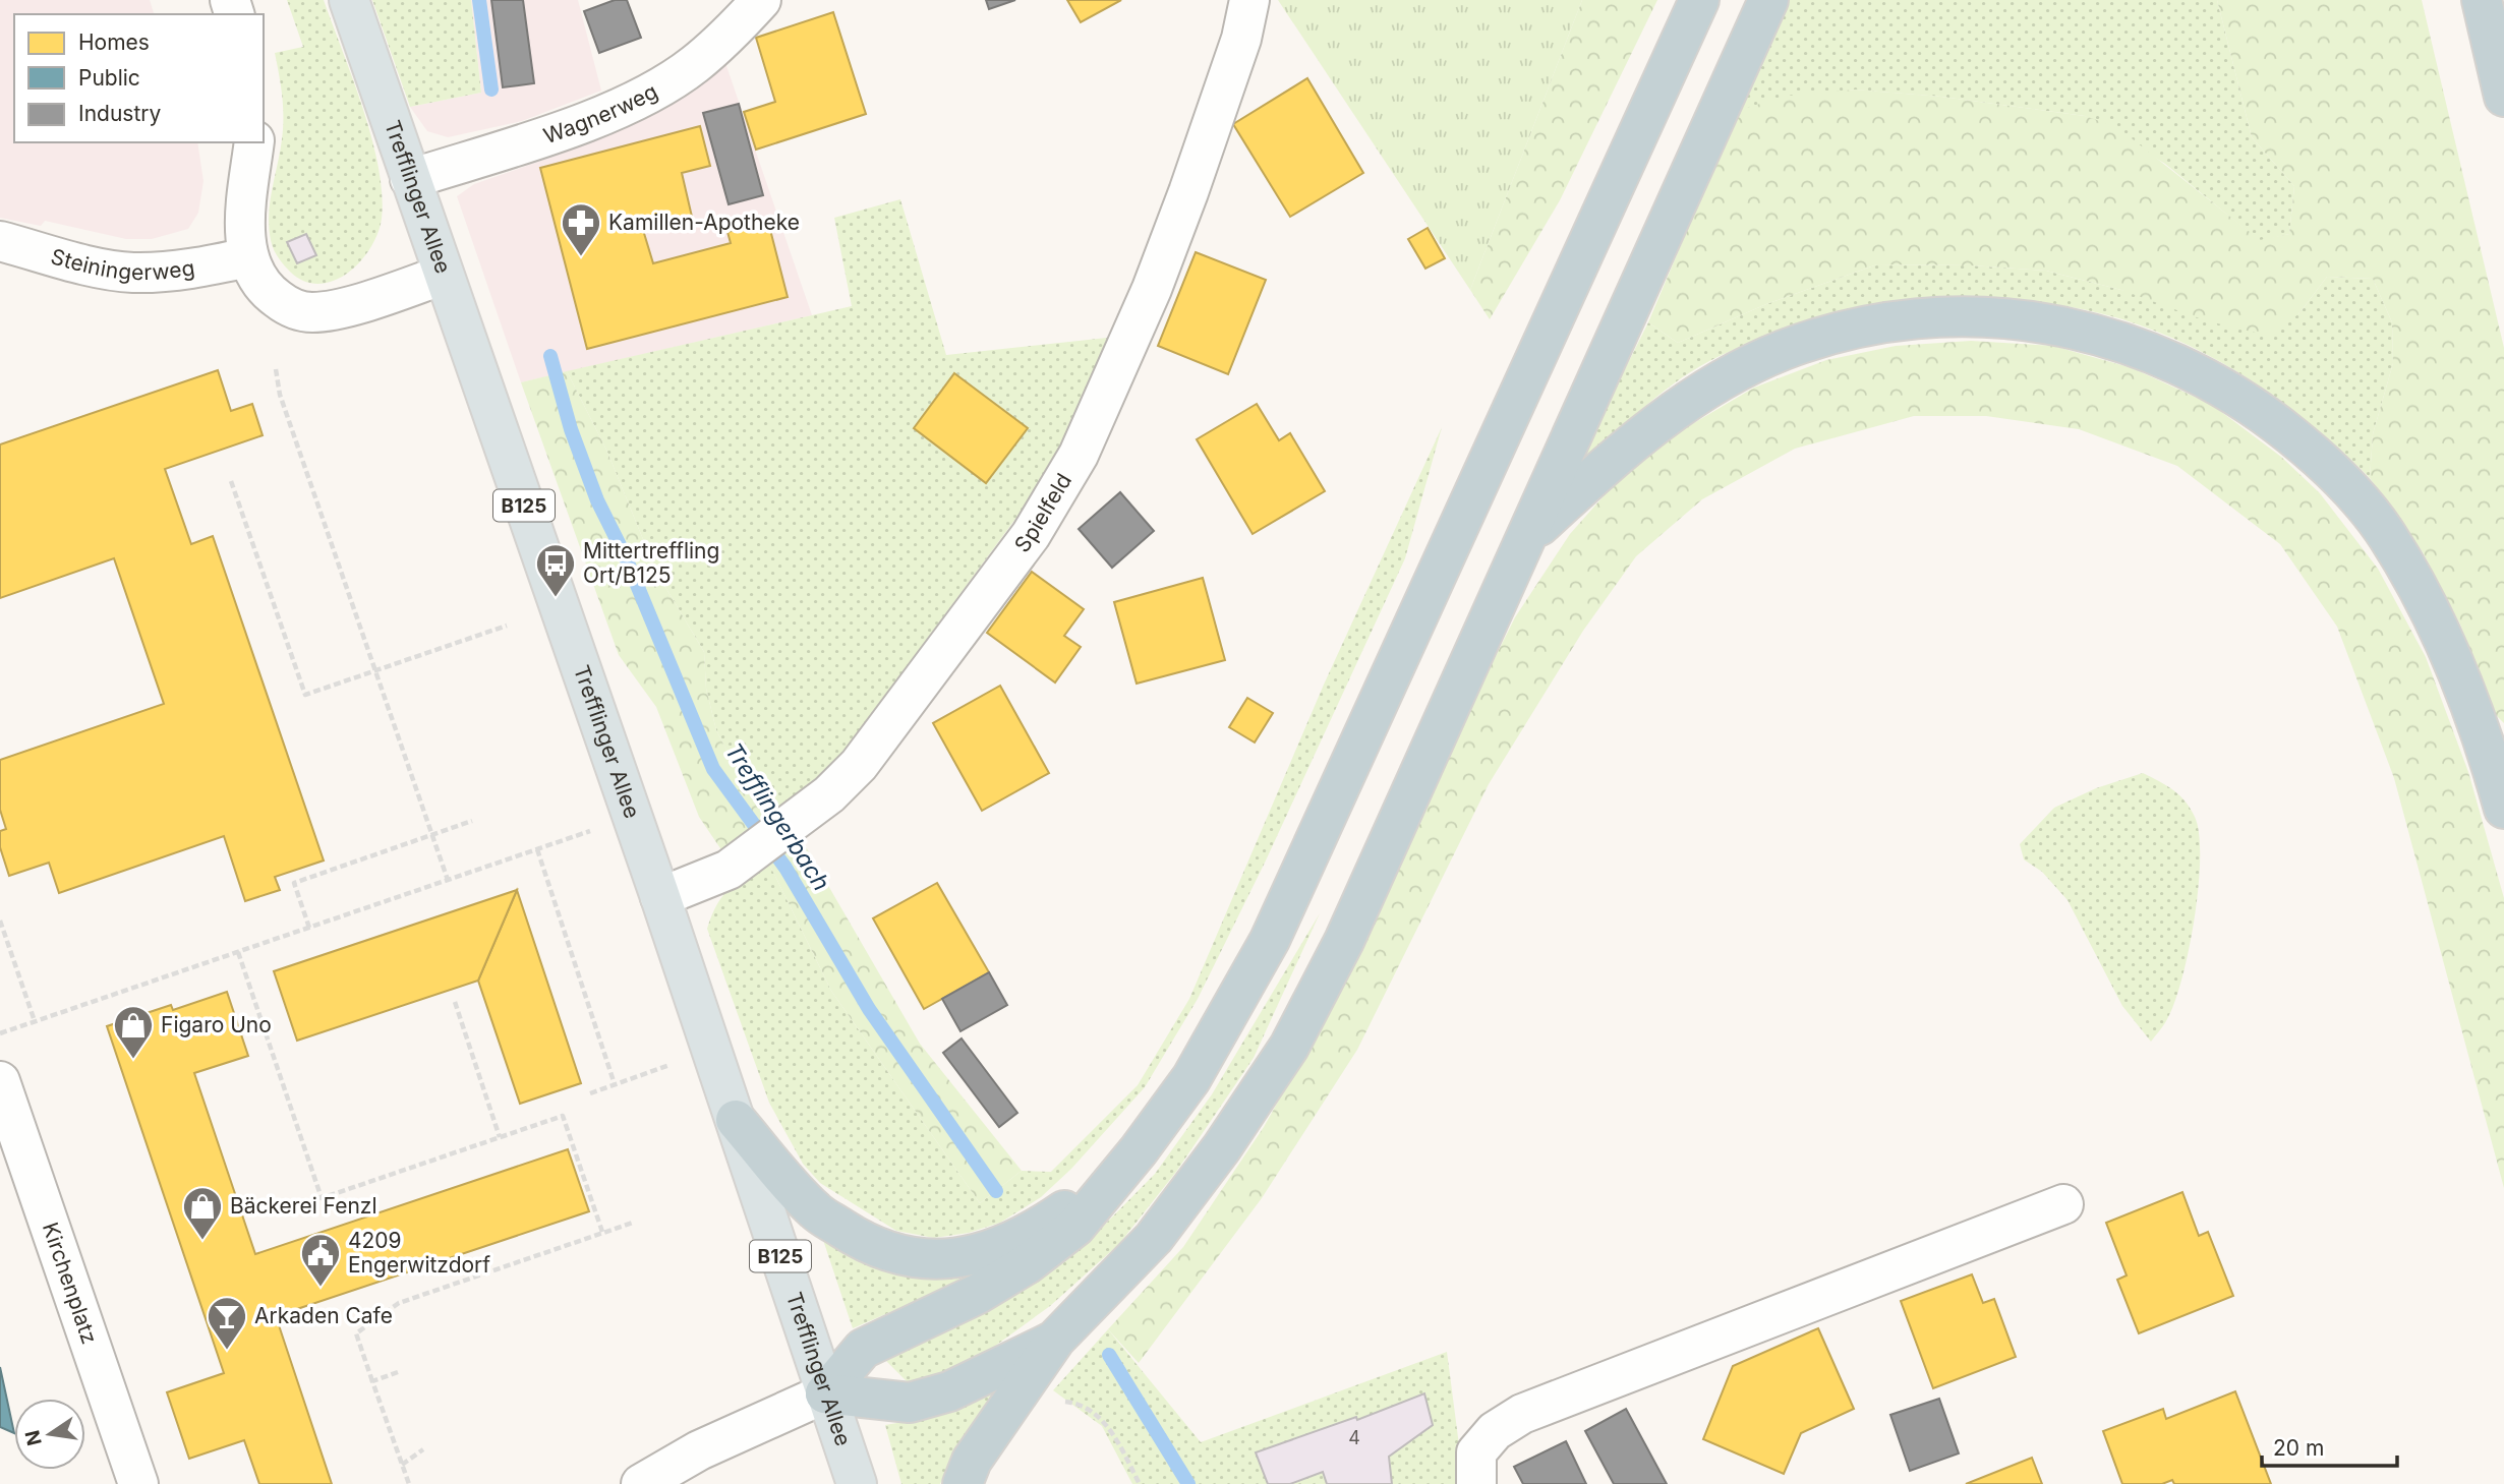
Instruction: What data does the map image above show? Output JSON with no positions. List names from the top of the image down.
{
  "streets": {
    "main road": ["Trefflinger Allee", "B125"],
    "street": [
      "Wagnerweg",
      "Steiningerweg",
      "Spielfeld",
      "Kirchenplatz"
    ]
  },
  "crossings": [
    ["Wagnerweg", "Trefflinger Allee"],
    ["Trefflinger Allee", "Spielfeld"]
  ],
  "water": ["Trefflingerbach"],
  "places": {
    "pharmacy": ["Kamillen-Apotheke"],
    "bus stop": ["Mittertreffling Ort/B125"],
    "shop": ["Figaro Uno", "Bäckerei Fenzl"],
    "public building": ["4209 Engerwitzdorf"],
    "bar": ["Arkaden Cafe"]
  },
  "house_numbers": ["4"],
  "legend": ["Homes", "Public", "Industry"],
  "scale_bar": "20 m",
  "north": "left"
}
